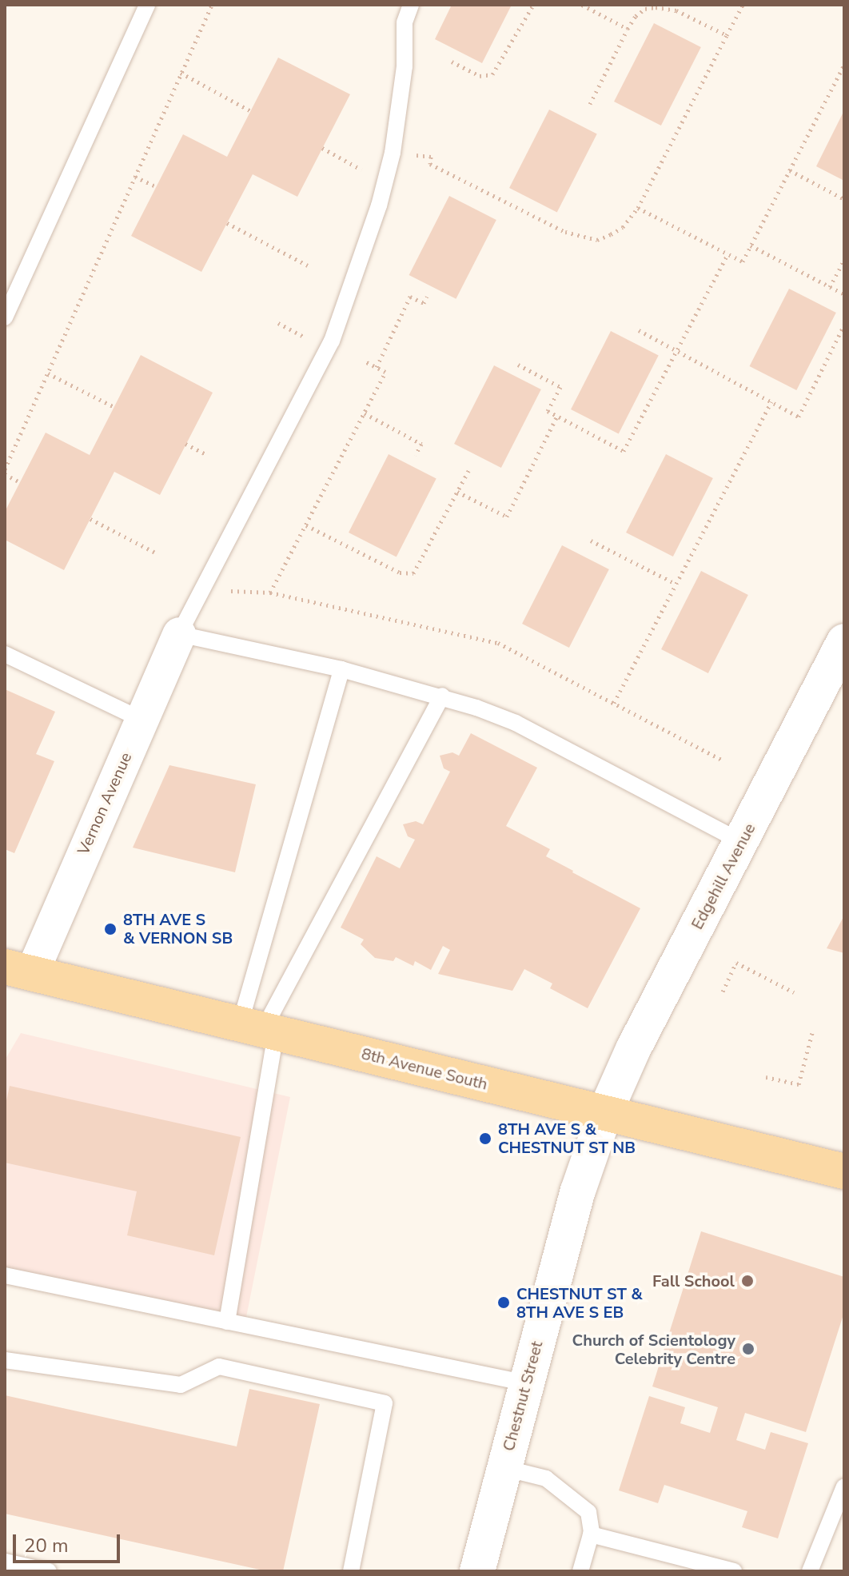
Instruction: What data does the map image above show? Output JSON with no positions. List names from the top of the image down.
{
  "streets": {
    "main road": ["8th Avenue South"],
    "street": ["Vernon Avenue", "Edgehill Avenue", "Chestnut Street"]
  },
  "crossings": [
    ["Vernon Avenue", "8th Avenue South"],
    ["Edgehill Avenue", "8th Avenue South"],
    ["Edgehill Avenue", "Chestnut Street"],
    ["8th Avenue South", "Chestnut Street"]
  ],
  "places": [
    "8TH AVE S & VERNON SB",
    "8TH AVE S & CHESTNUT ST NB",
    "Fall School",
    "CHESTNUT ST & 8TH AVE S EB",
    "Church of Scientology Celebrity Centre"
  ],
  "scale_bar": "20 m"
}
